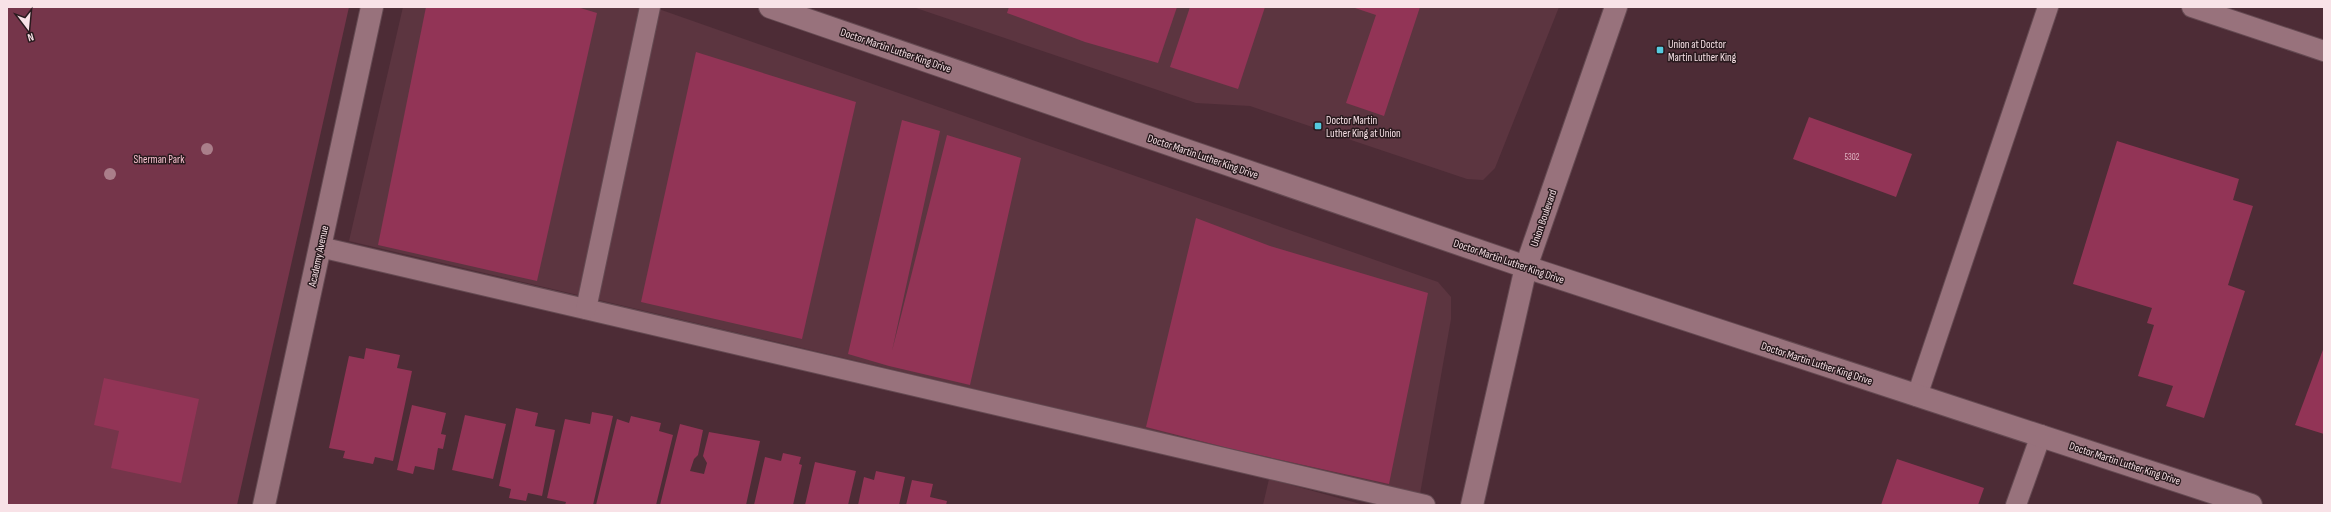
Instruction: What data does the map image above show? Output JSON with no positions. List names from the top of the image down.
{
  "streets": {
    "main road": ["Doctor Martin Luther King Drive", "Union Boulevard", "Academy Avenue"]
  },
  "crossings": [
    ["Doctor Martin Luther King Drive", "Union Boulevard"]
  ],
  "parks": ["Sherman Park"],
  "places": {
    "transit": ["Union at Doctor Martin Luther King", "Doctor Martin Luther King at Union"]
  },
  "house_numbers": ["5302"],
  "north": "bottom"
}
